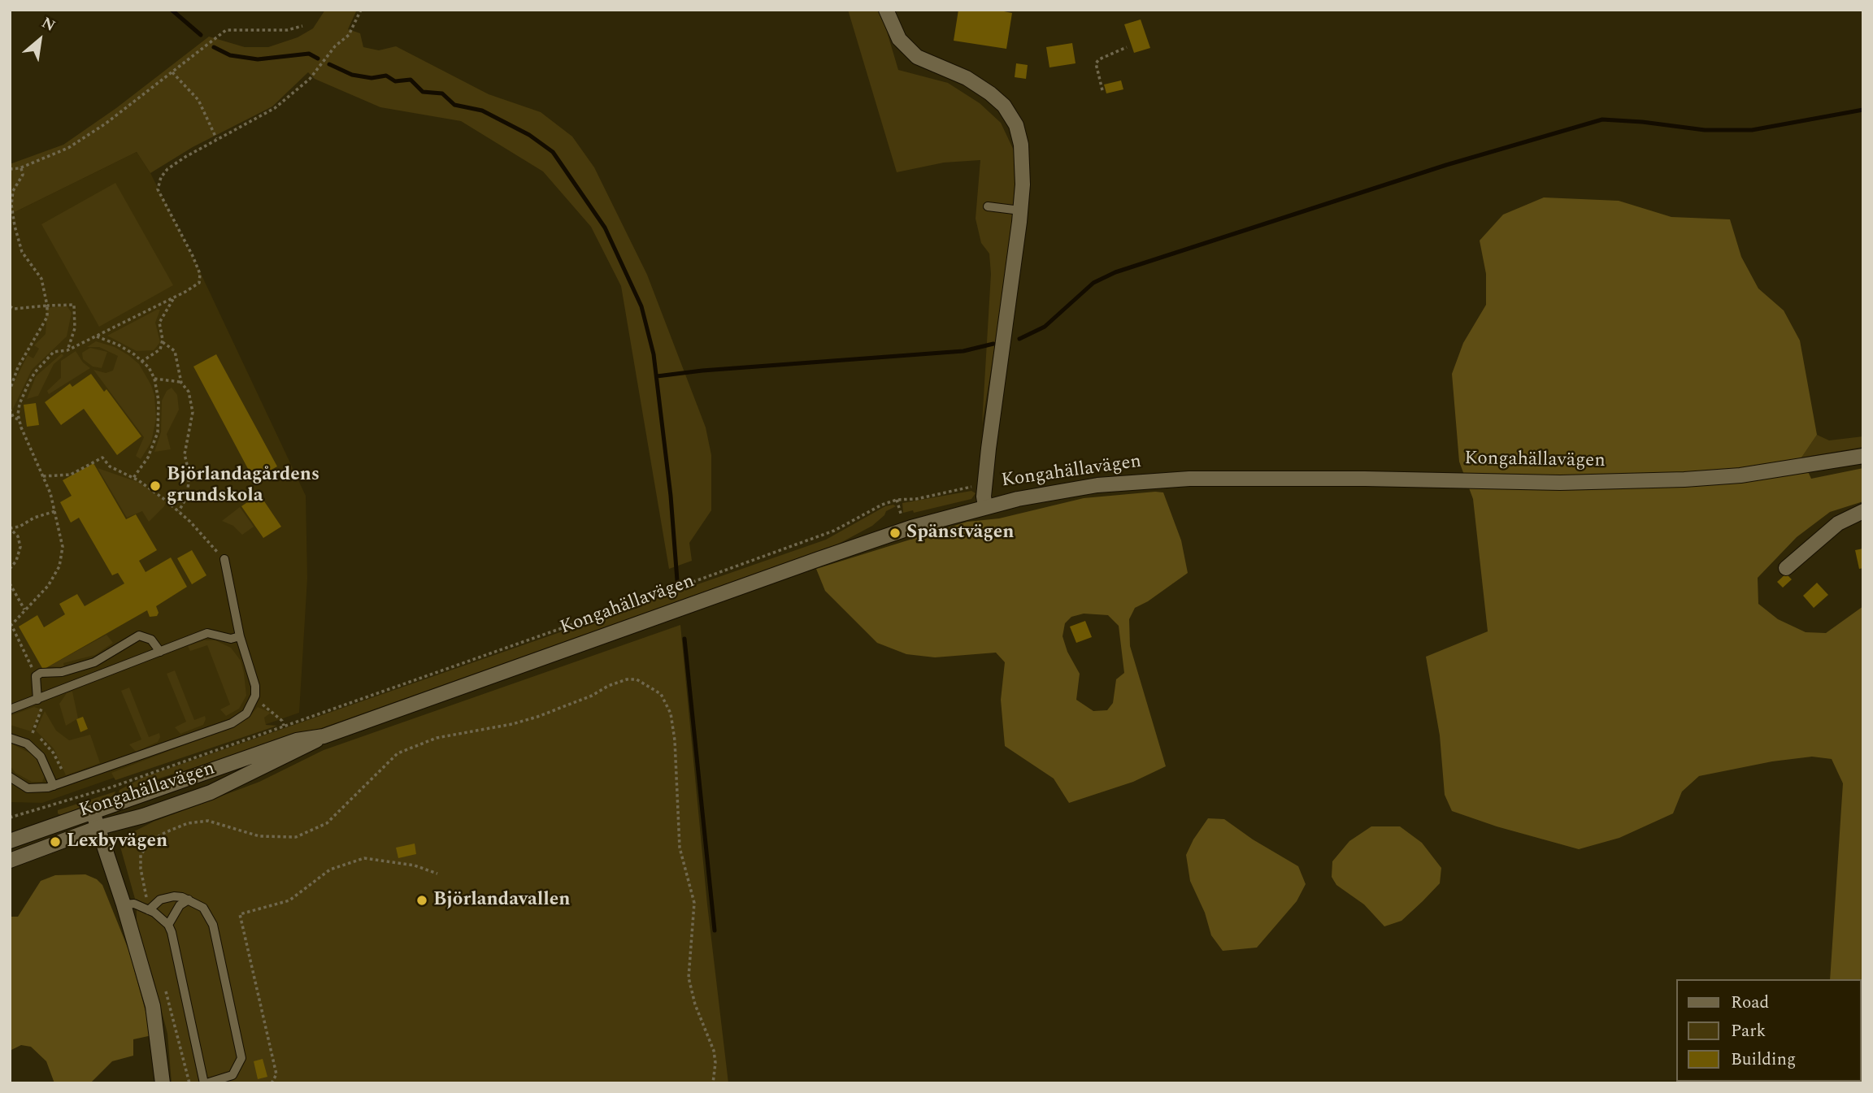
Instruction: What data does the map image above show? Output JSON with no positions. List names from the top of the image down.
{
  "streets": {
    "street": ["Kongahällavägen"]
  },
  "places": [
    "Björlandagårdens grundskola",
    "Spänstvägen",
    "Lexbyvägen",
    "Björlandavallen"
  ],
  "legend": ["Road", "Park", "Building"],
  "north": "top right"
}
